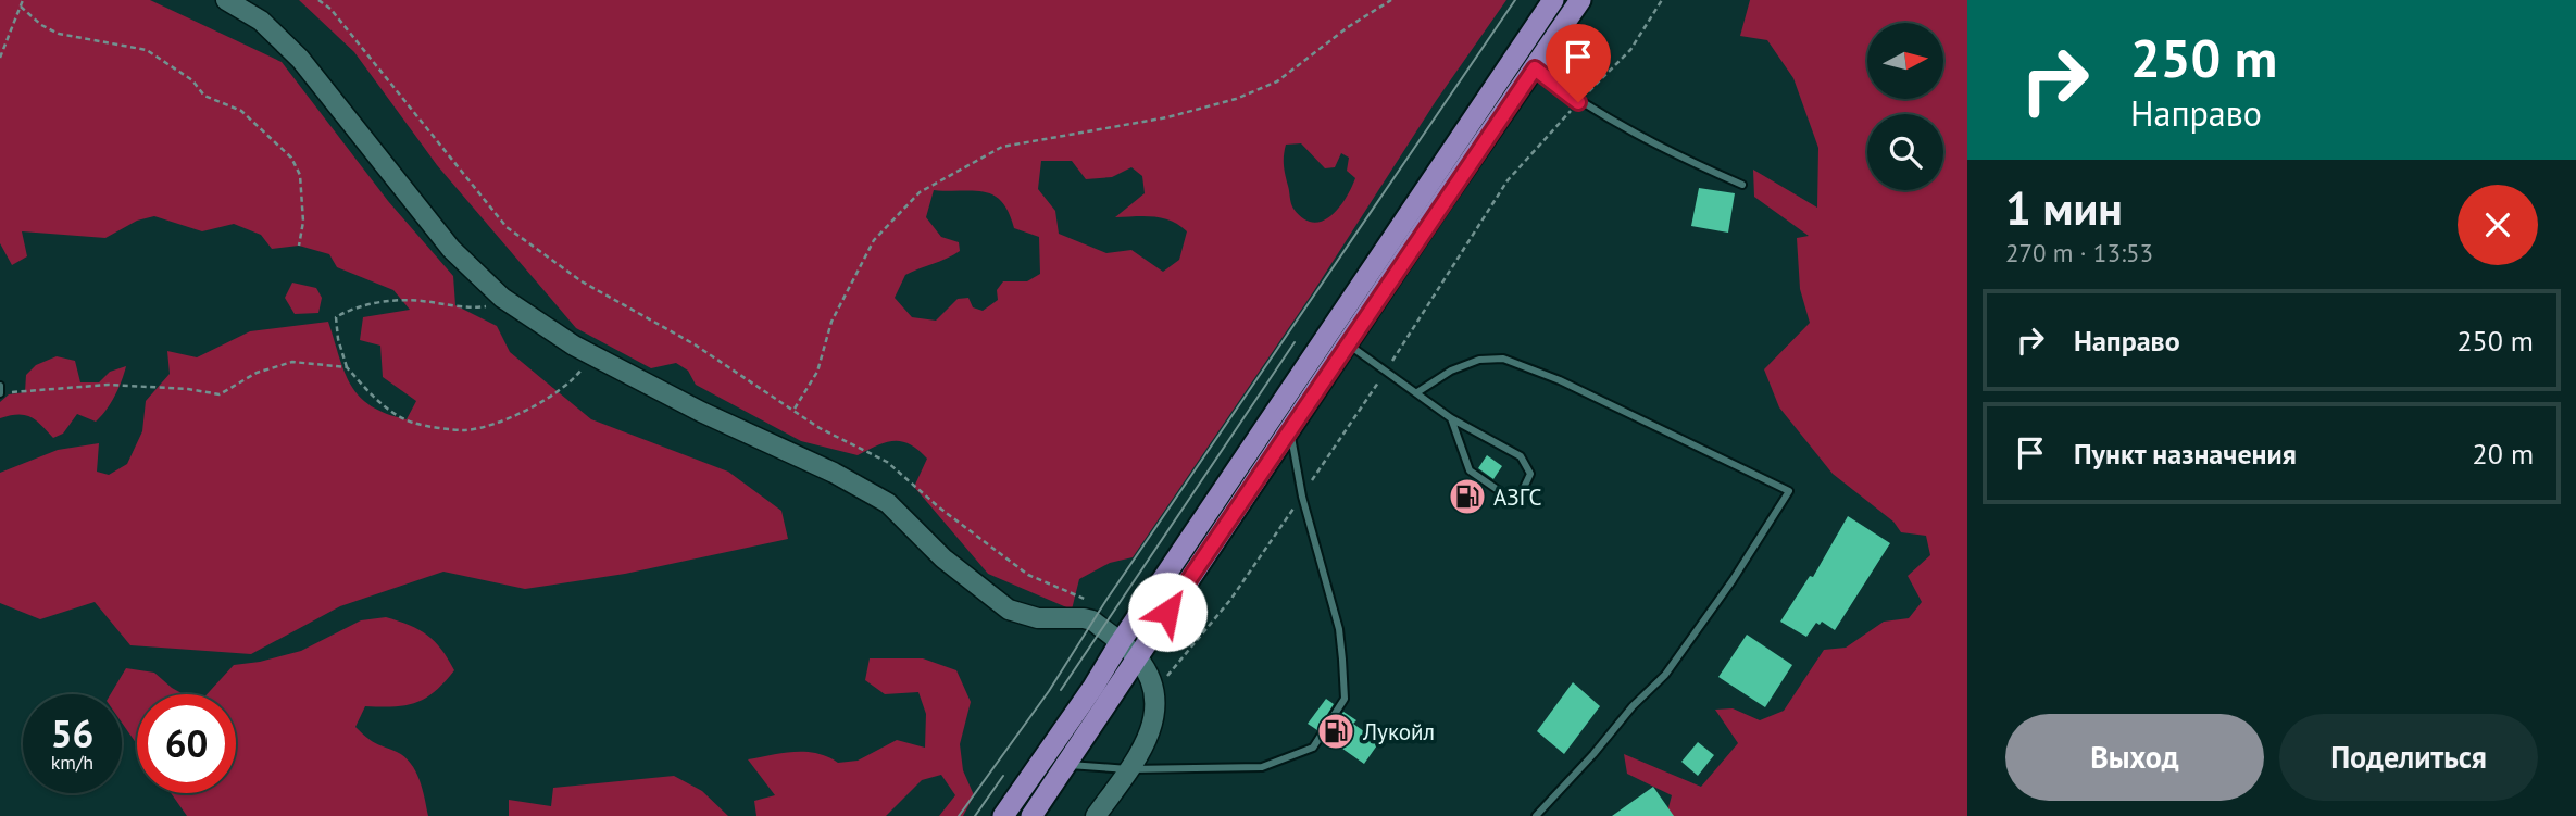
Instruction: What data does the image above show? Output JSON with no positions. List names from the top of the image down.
{
  "places": {
    "fuel station": ["АЗГС", "Лукойл"]
  },
  "north": "right",
  "page": {
    "turn": ["250 m", "Направо"],
    "heading": ["1 мин", "270 m · 13:53"],
    "list": [
      {
        "name": "Направо",
        "value": "250 m"
      },
      {
        "name": "Пункт назначения",
        "value": "20 m"
      }
    ],
    "speed": "56 km/h",
    "limit": "60",
    "buttons": ["Выход", "Поделиться"]
  }
}
